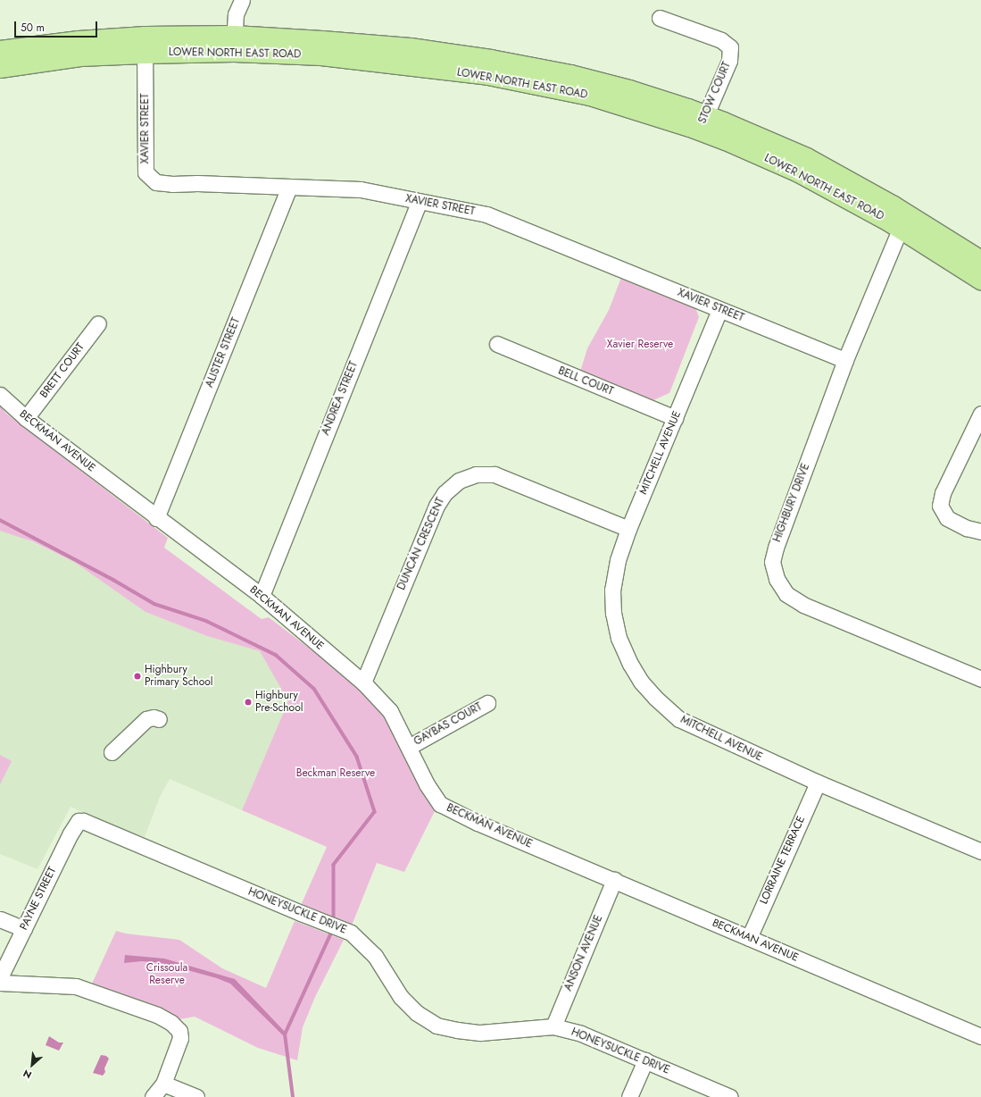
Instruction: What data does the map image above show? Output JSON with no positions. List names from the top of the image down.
{
  "streets": {
    "main road": ["LOWER NORTH EAST ROAD"],
    "street": [
      "STOW COURT",
      "XAVIER STREET",
      "ALISTER STREET",
      "BRETT COURT",
      "BELL COURT",
      "ANDREA STREET",
      "BECKMAN AVENUE",
      "MITCHELL AVENUE",
      "HIGHBURY DRIVE",
      "DUNCAN CRESCENT",
      "GAYBAS COURT",
      "LORRAINE TERRACE",
      "PAYNE STREET",
      "HONEYSUCKLE DRIVE",
      "ANSON AVENUE"
    ]
  },
  "crossings": [
    ["LOWER NORTH EAST ROAD", "STOW COURT"],
    ["LOWER NORTH EAST ROAD", "XAVIER STREET"],
    ["LOWER NORTH EAST ROAD", "HIGHBURY DRIVE"],
    ["XAVIER STREET", "ALISTER STREET"],
    ["XAVIER STREET", "ANDREA STREET"],
    ["XAVIER STREET", "MITCHELL AVENUE"],
    ["XAVIER STREET", "HIGHBURY DRIVE"],
    ["ALISTER STREET", "BECKMAN AVENUE"],
    ["BRETT COURT", "BECKMAN AVENUE"],
    ["BELL COURT", "MITCHELL AVENUE"],
    ["ANDREA STREET", "BECKMAN AVENUE"],
    ["BECKMAN AVENUE", "DUNCAN CRESCENT"],
    ["BECKMAN AVENUE", "GAYBAS COURT"],
    ["BECKMAN AVENUE", "LORRAINE TERRACE"],
    ["BECKMAN AVENUE", "ANSON AVENUE"],
    ["MITCHELL AVENUE", "DUNCAN CRESCENT"],
    ["MITCHELL AVENUE", "LORRAINE TERRACE"],
    ["PAYNE STREET", "HONEYSUCKLE DRIVE"],
    ["HONEYSUCKLE DRIVE", "ANSON AVENUE"]
  ],
  "parks": ["Xavier Reserve", "Beckman Reserve", "Crissoula Reserve"],
  "places": ["Highbury Primary School", "Highbury Pre-School"],
  "scale_bar": "50 m",
  "north": "bottom left"
}
